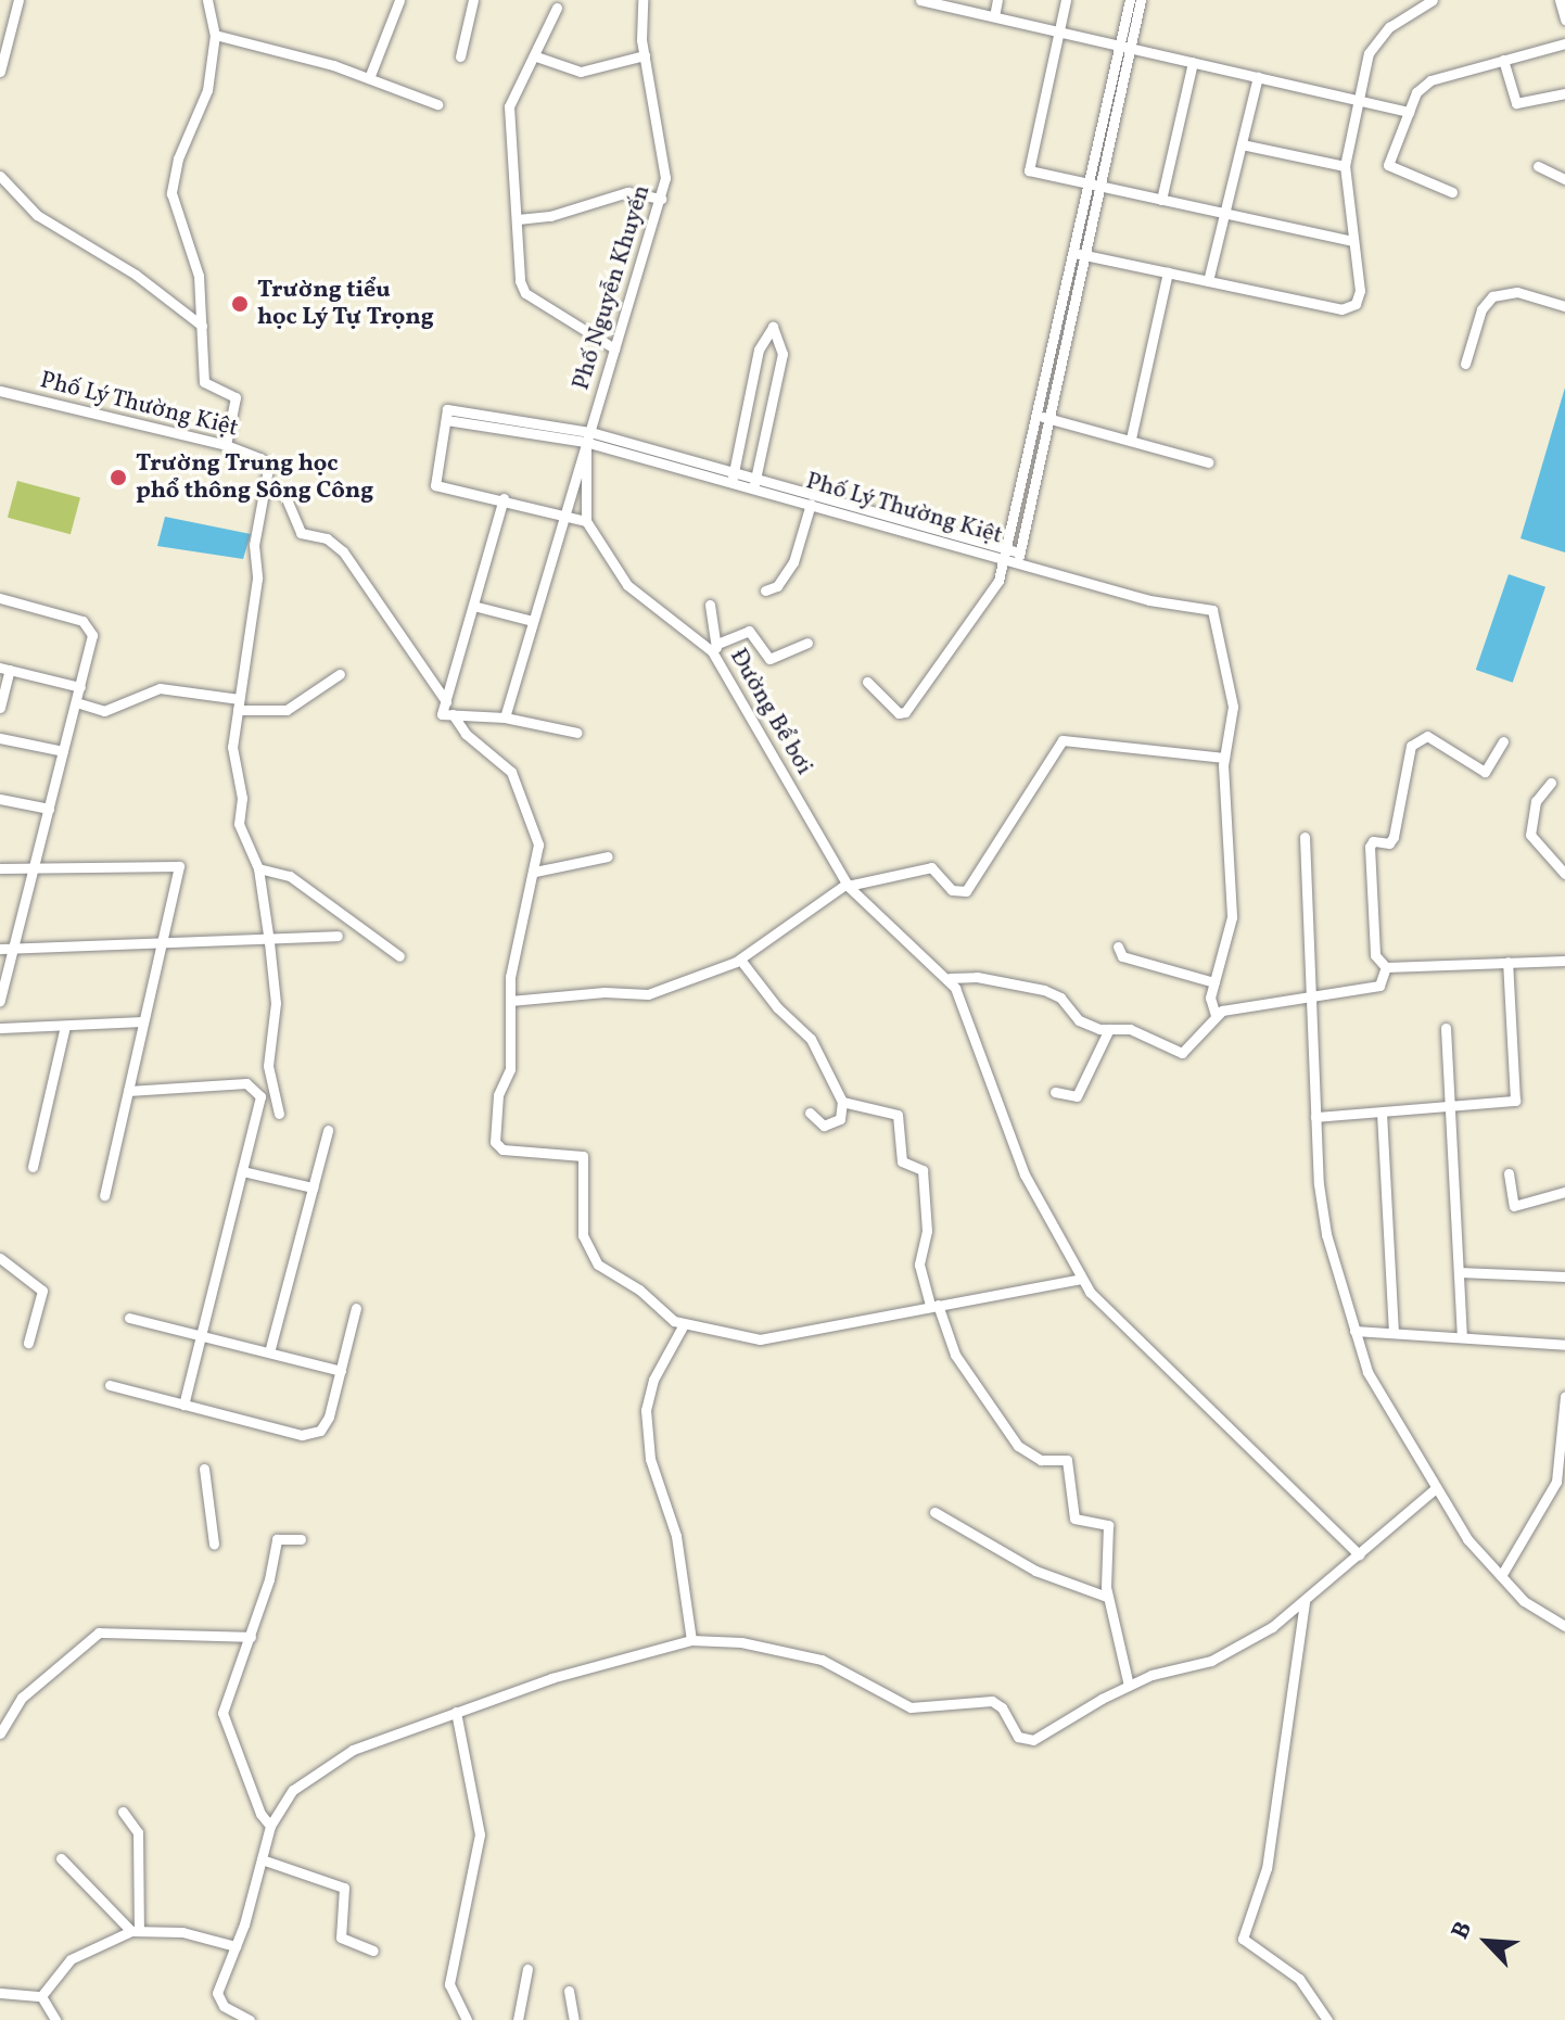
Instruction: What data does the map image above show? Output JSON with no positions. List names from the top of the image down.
{
  "streets": {
    "street": ["Phố Nguyễn Khuyến", "Phố Lý Thường Kiệt", "Đường Bể bơi"]
  },
  "crossings": [
    ["Phố Nguyễn Khuyến", "Phố Lý Thường Kiệt"]
  ],
  "places": ["Trường tiểu học Lý Tự Trọng", "Trường Trung học phổ thông Sông Công"],
  "north": "top left"
}
